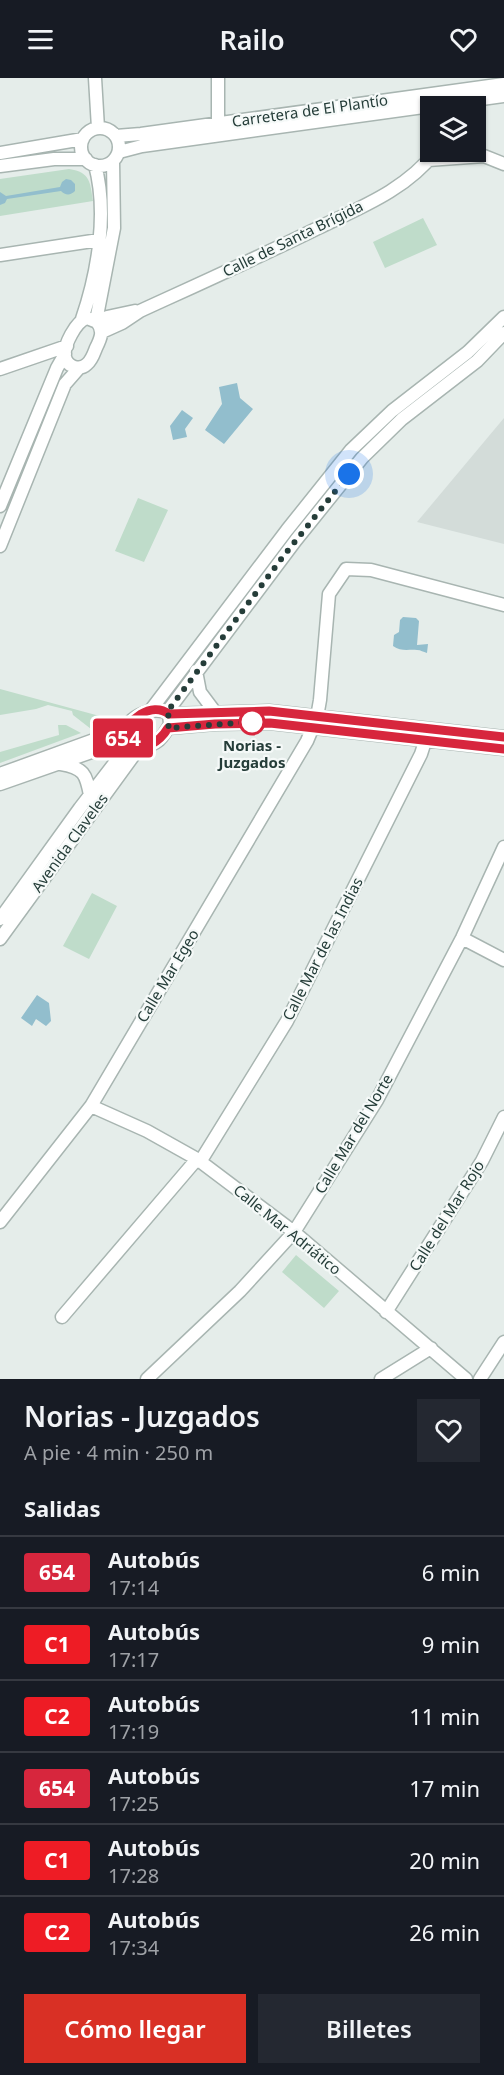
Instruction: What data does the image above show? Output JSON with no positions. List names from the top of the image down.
{
  "streets": {
    "street": [
      "Carretera de El Plantío",
      "Calle de Santa Brígida",
      "Avenida Claveles",
      "Calle Mar de las Indias",
      "Calle Mar Egeo",
      "Calle Mar del Norte",
      "Calle del Mar Rojo",
      "Calle Mar Adriático"
    ]
  },
  "crossings": [
    ["Calle Mar de las Indias", "Calle Mar Adriático"],
    ["Calle Mar Egeo", "Calle Mar Adriático"],
    ["Calle Mar del Norte", "Calle Mar Adriático"],
    ["Calle del Mar Rojo", "Calle Mar Adriático"]
  ],
  "places": ["Norias - Juzgados"],
  "lines": ["bus line 654"],
  "page": {
    "header": "Railo",
    "on_map": "654",
    "heading": [
      ["Norias - Juzgados", "A pie · 4 min · 250 m"],
      "Salidas"
    ],
    "list": [
      {
        "mark": "654",
        "name": "Autobús",
        "note": "17:14",
        "value": "6 min"
      },
      {
        "mark": "C1",
        "name": "Autobús",
        "note": "17:17",
        "value": "9 min"
      },
      {
        "mark": "C2",
        "name": "Autobús",
        "note": "17:19",
        "value": "11 min"
      },
      {
        "mark": "654",
        "name": "Autobús",
        "note": "17:25",
        "value": "17 min"
      },
      {
        "mark": "C1",
        "name": "Autobús",
        "note": "17:28",
        "value": "20 min"
      },
      {
        "mark": "C2",
        "name": "Autobús",
        "note": "17:34",
        "value": "26 min"
      }
    ],
    "buttons": ["Cómo llegar", "Billetes"]
  }
}
